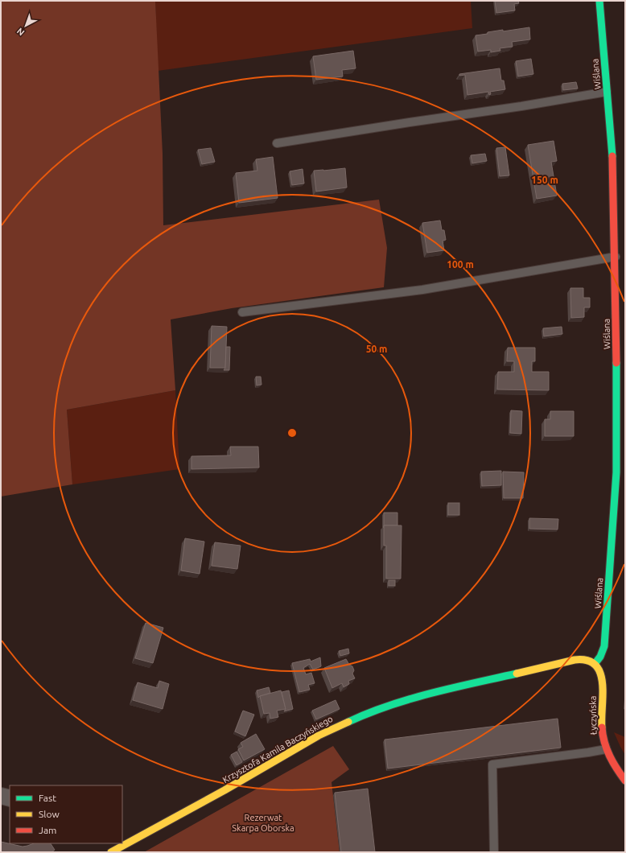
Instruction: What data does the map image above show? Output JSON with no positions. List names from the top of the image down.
{
  "streets": {
    "street": ["Wiślana", "Łyczyńska", "Krzysztofa Kamila Baczyńskiego"]
  },
  "crossings": [
    ["Wiślana", "Łyczyńska"],
    ["Wiślana", "Krzysztofa Kamila Baczyńskiego"],
    ["Łyczyńska", "Krzysztofa Kamila Baczyńskiego"]
  ],
  "parks": ["Rezerwat Skarpa Oborska"],
  "legend": ["Fast", "Slow", "Jam"],
  "north": "bottom left",
  "rings": ["150 m", "100 m", "50 m"]
}
